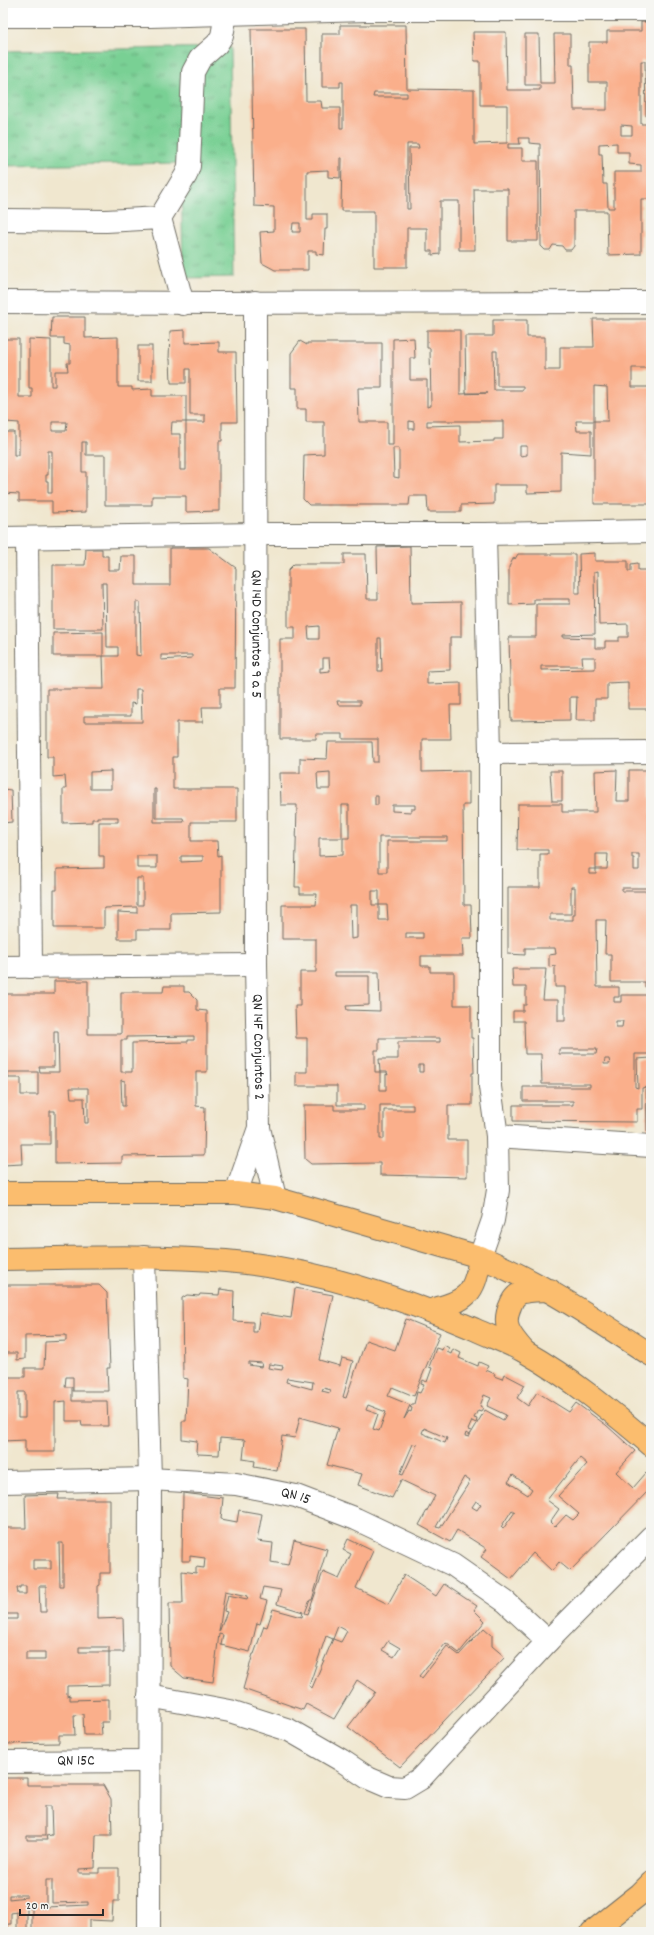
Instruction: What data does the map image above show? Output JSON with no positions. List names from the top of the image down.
{
  "streets": {
    "street": [
      "QN 14D Conjuntos 9 a 5",
      "QN 14F Conjuntos 2",
      "QN 15",
      "QN 15C"
    ]
  },
  "crossings": [
    ["QN 14D Conjuntos 9 a 5", "QN 14F Conjuntos 2"]
  ],
  "scale_bar": "20 m"
}
